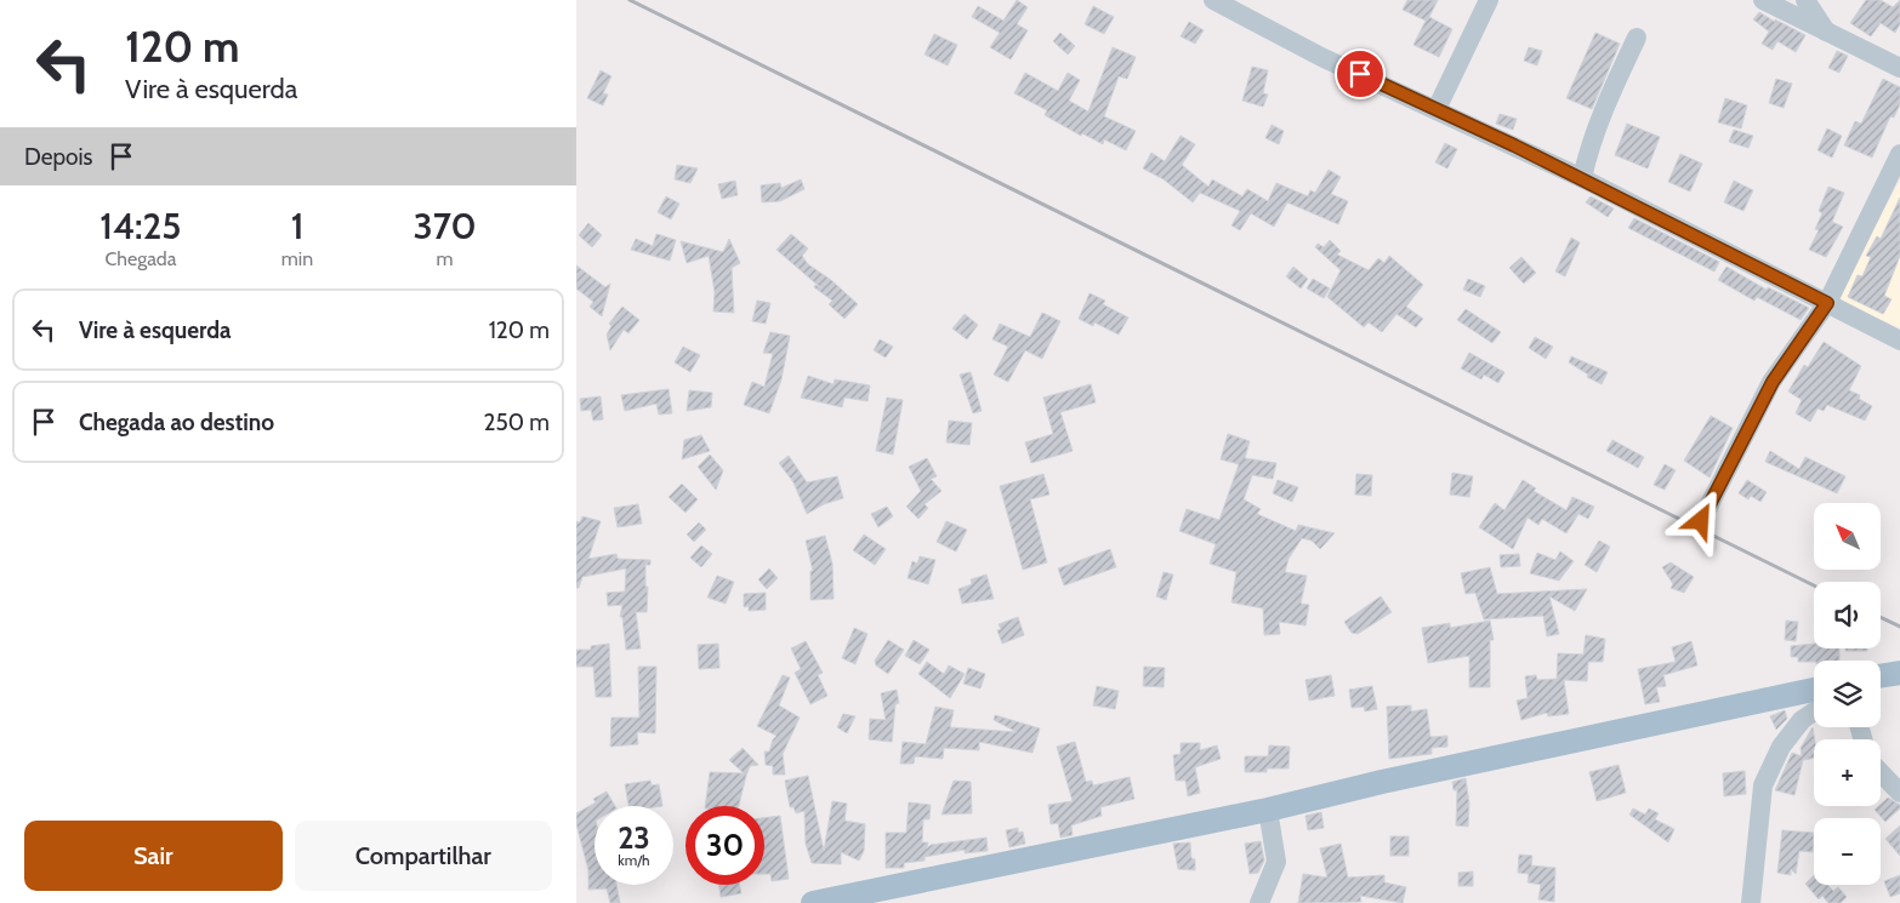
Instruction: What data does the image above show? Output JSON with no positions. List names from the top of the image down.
{
  "north": "top left",
  "page": {
    "turn": ["120 m", "Vire à esquerda"],
    "then": "Depois",
    "eta": [
      "14:25",
      "Chegada",
      "1",
      "min",
      "370",
      "m"
    ],
    "list": [
      {
        "name": "Vire à esquerda",
        "value": "120 m"
      },
      {
        "name": "Chegada ao destino",
        "value": "250 m"
      }
    ],
    "map_buttons": ["+", "−"],
    "speed": "23 km/h",
    "limit": "30",
    "buttons": ["Sair", "Compartilhar"]
  }
}
